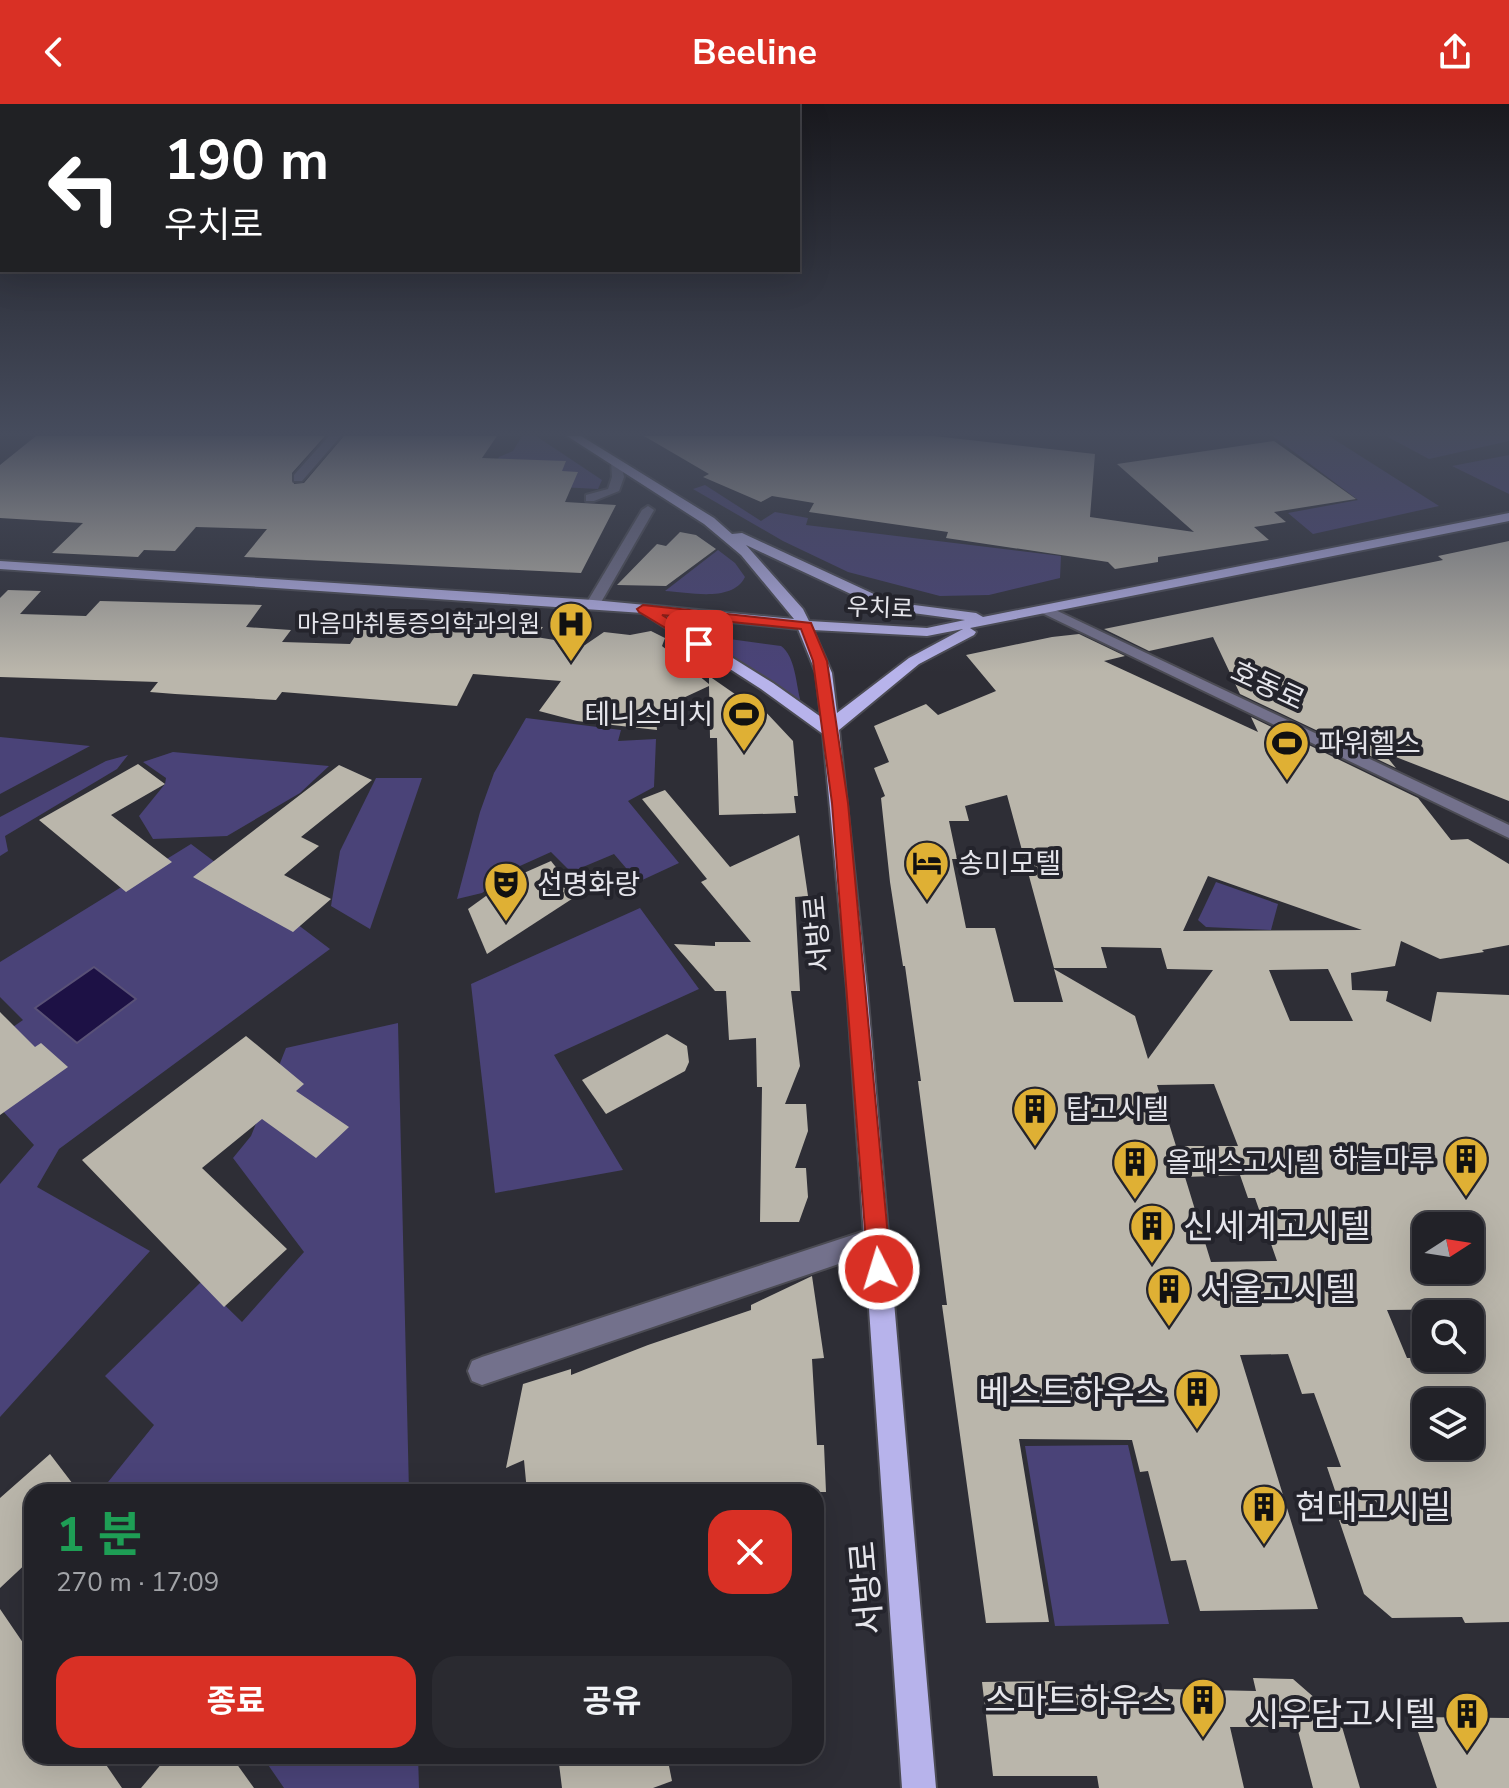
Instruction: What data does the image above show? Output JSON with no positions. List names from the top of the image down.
{
  "streets": {
    "main road": ["우치로", "서방로"],
    "street": ["호동로"]
  },
  "crossings": [
    ["우치로", "호동로"],
    ["우치로", "서방로"]
  ],
  "places": {
    "hospital": ["마음마취통증의학과의원"],
    "sports": ["테니스비치", "파워헬스"],
    "hotel": ["송미모텔"],
    "theatre": ["선명화랑"],
    "building": [
      "탑고시텔",
      "하늘마루",
      "올패스고시텔",
      "신세계고시텔",
      "서울고시텔",
      "베스트하우스",
      "현대고시빌",
      "스마트하우스",
      "시우담고시텔"
    ]
  },
  "north": "right",
  "page": {
    "header": "Beeline",
    "turn": ["190 m", "우치로"],
    "heading": ["1 분", "270 m · 17:09"],
    "buttons": ["종료", "공유"]
  }
}
